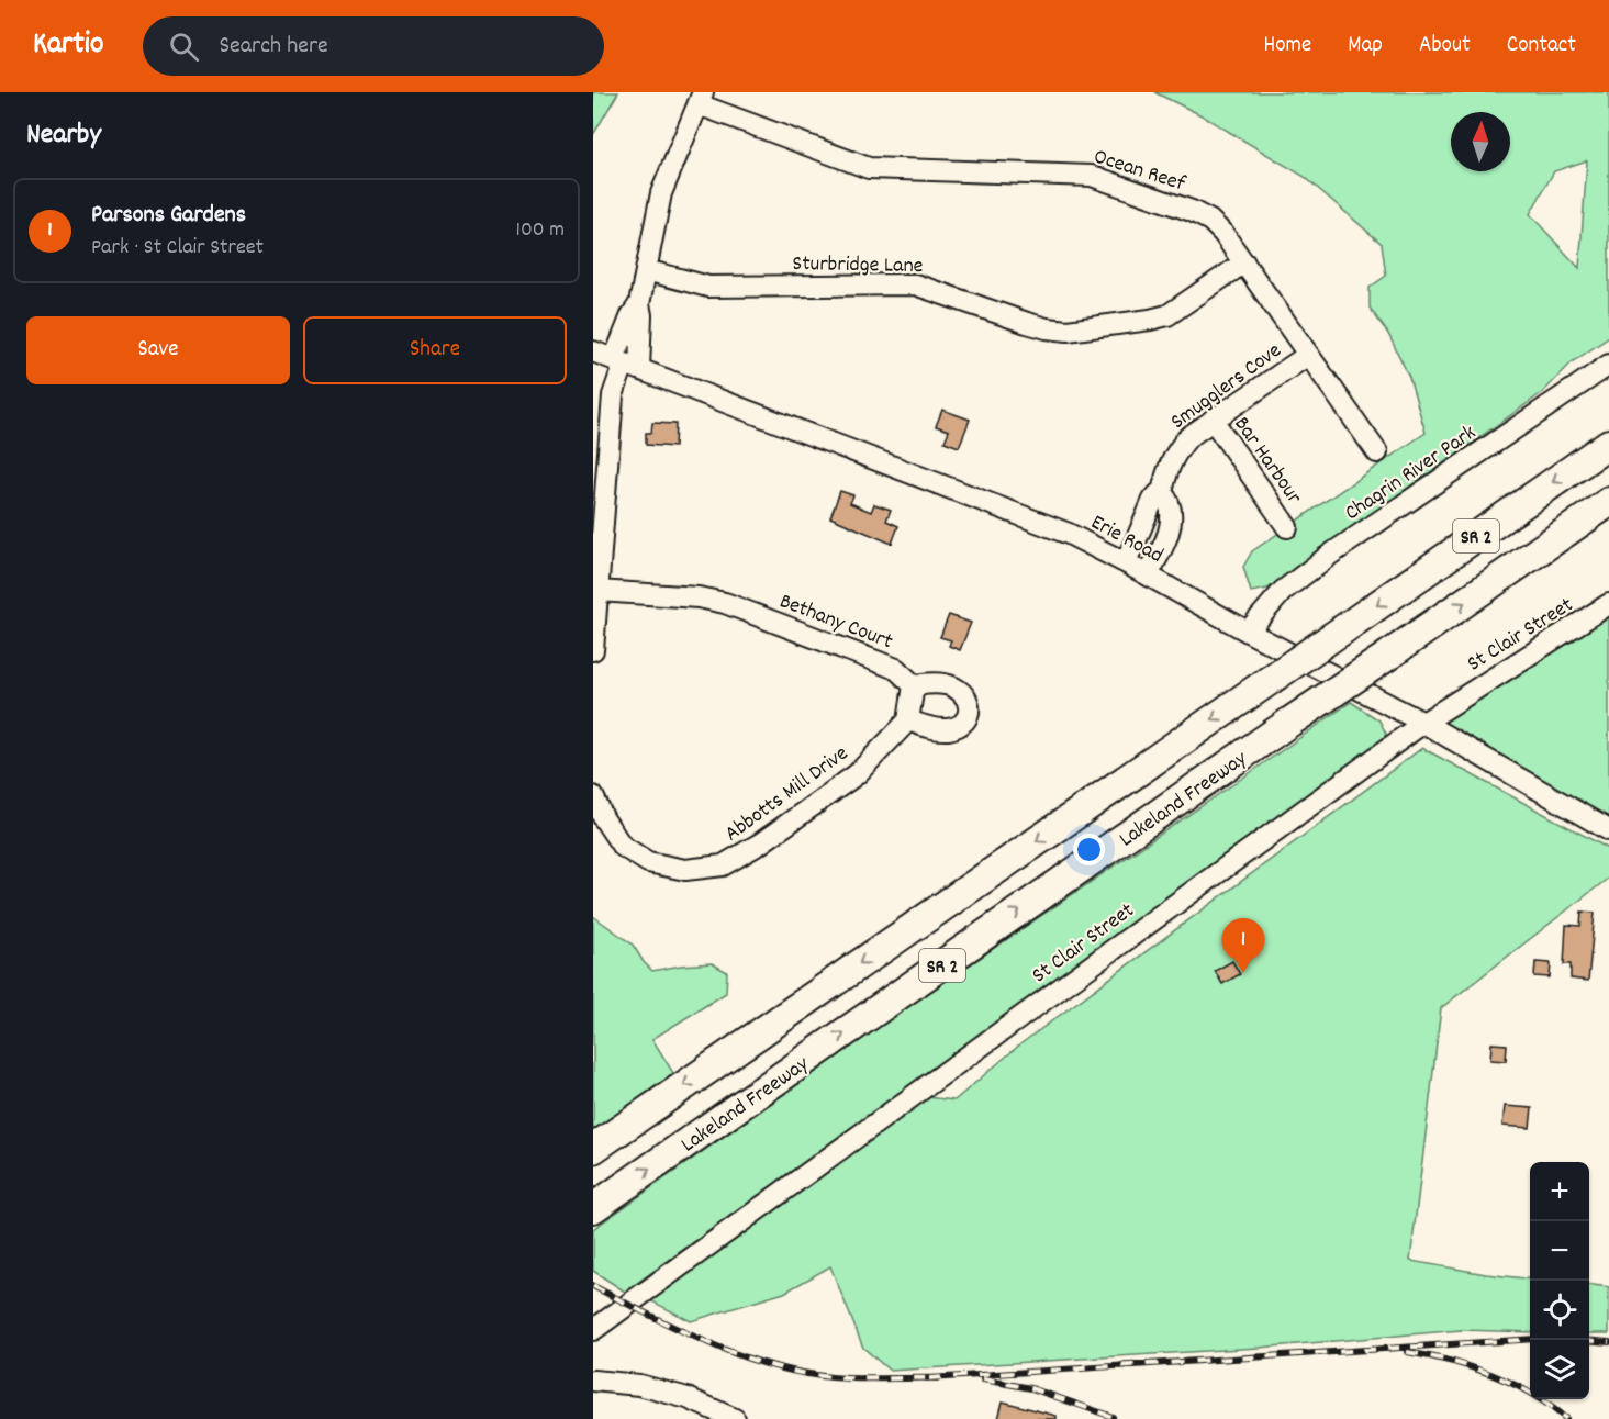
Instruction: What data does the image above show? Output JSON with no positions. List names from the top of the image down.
{
  "streets": {
    "highway": ["SR 2", "Lakeland Freeway"],
    "street": [
      "Ocean Reef",
      "Sturbridge Lane",
      "Smugglers Cove",
      "Bar Harbour",
      "Chagrin River Park",
      "Erie Road",
      "Bethany Court",
      "St Clair Street",
      "Abbotts Mill Drive"
    ]
  },
  "crossings": [
    ["Ocean Reef", "Sturbridge Lane"],
    ["Ocean Reef", "Smugglers Cove"],
    ["Smugglers Cove", "Bar Harbour"],
    ["Smugglers Cove", "Erie Road"],
    ["Chagrin River Park", "Erie Road"],
    ["Erie Road", "St Clair Street"],
    ["Bethany Court", "Abbotts Mill Drive"]
  ],
  "north": "top",
  "page": {
    "header": "Kartio",
    "search": "Search here",
    "nav": [
      "Home",
      "Map",
      "About",
      "Contact"
    ],
    "heading": "Nearby",
    "list": [
      {
        "mark": "1",
        "name": "Parsons Gardens",
        "note": "Park · St Clair Street",
        "value": "100 m"
      }
    ],
    "buttons": ["Save", "Share"],
    "pins": "1",
    "map_buttons": ["+", "−"]
  }
}
